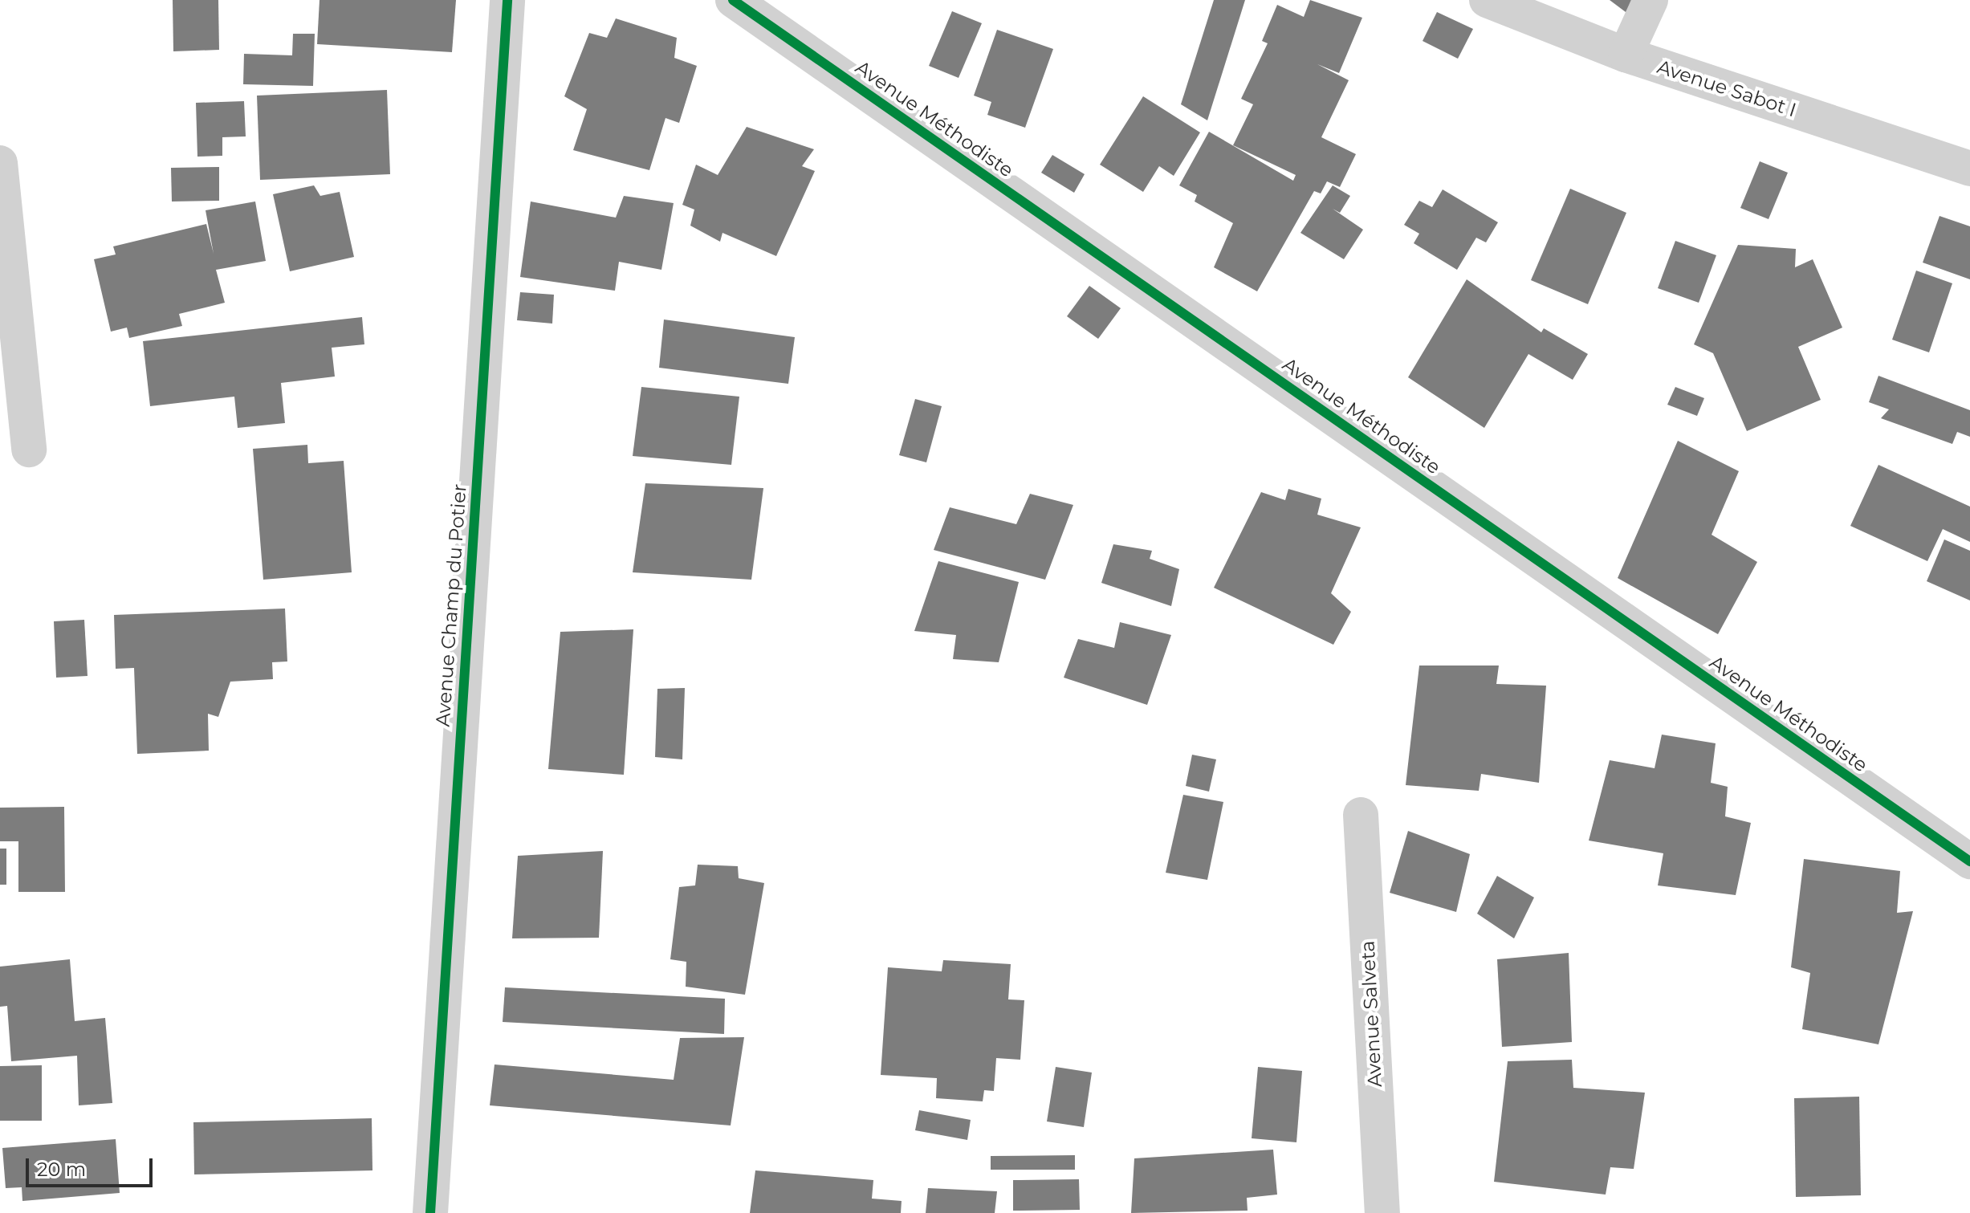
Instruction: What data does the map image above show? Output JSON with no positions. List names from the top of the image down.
{
  "streets": {
    "street": [
      "Avenue Sabot I",
      "Avenue Méthodiste",
      "Avenue Champ du Potier",
      "Avenue Salveta"
    ]
  },
  "scale_bar": "20 m"
}
